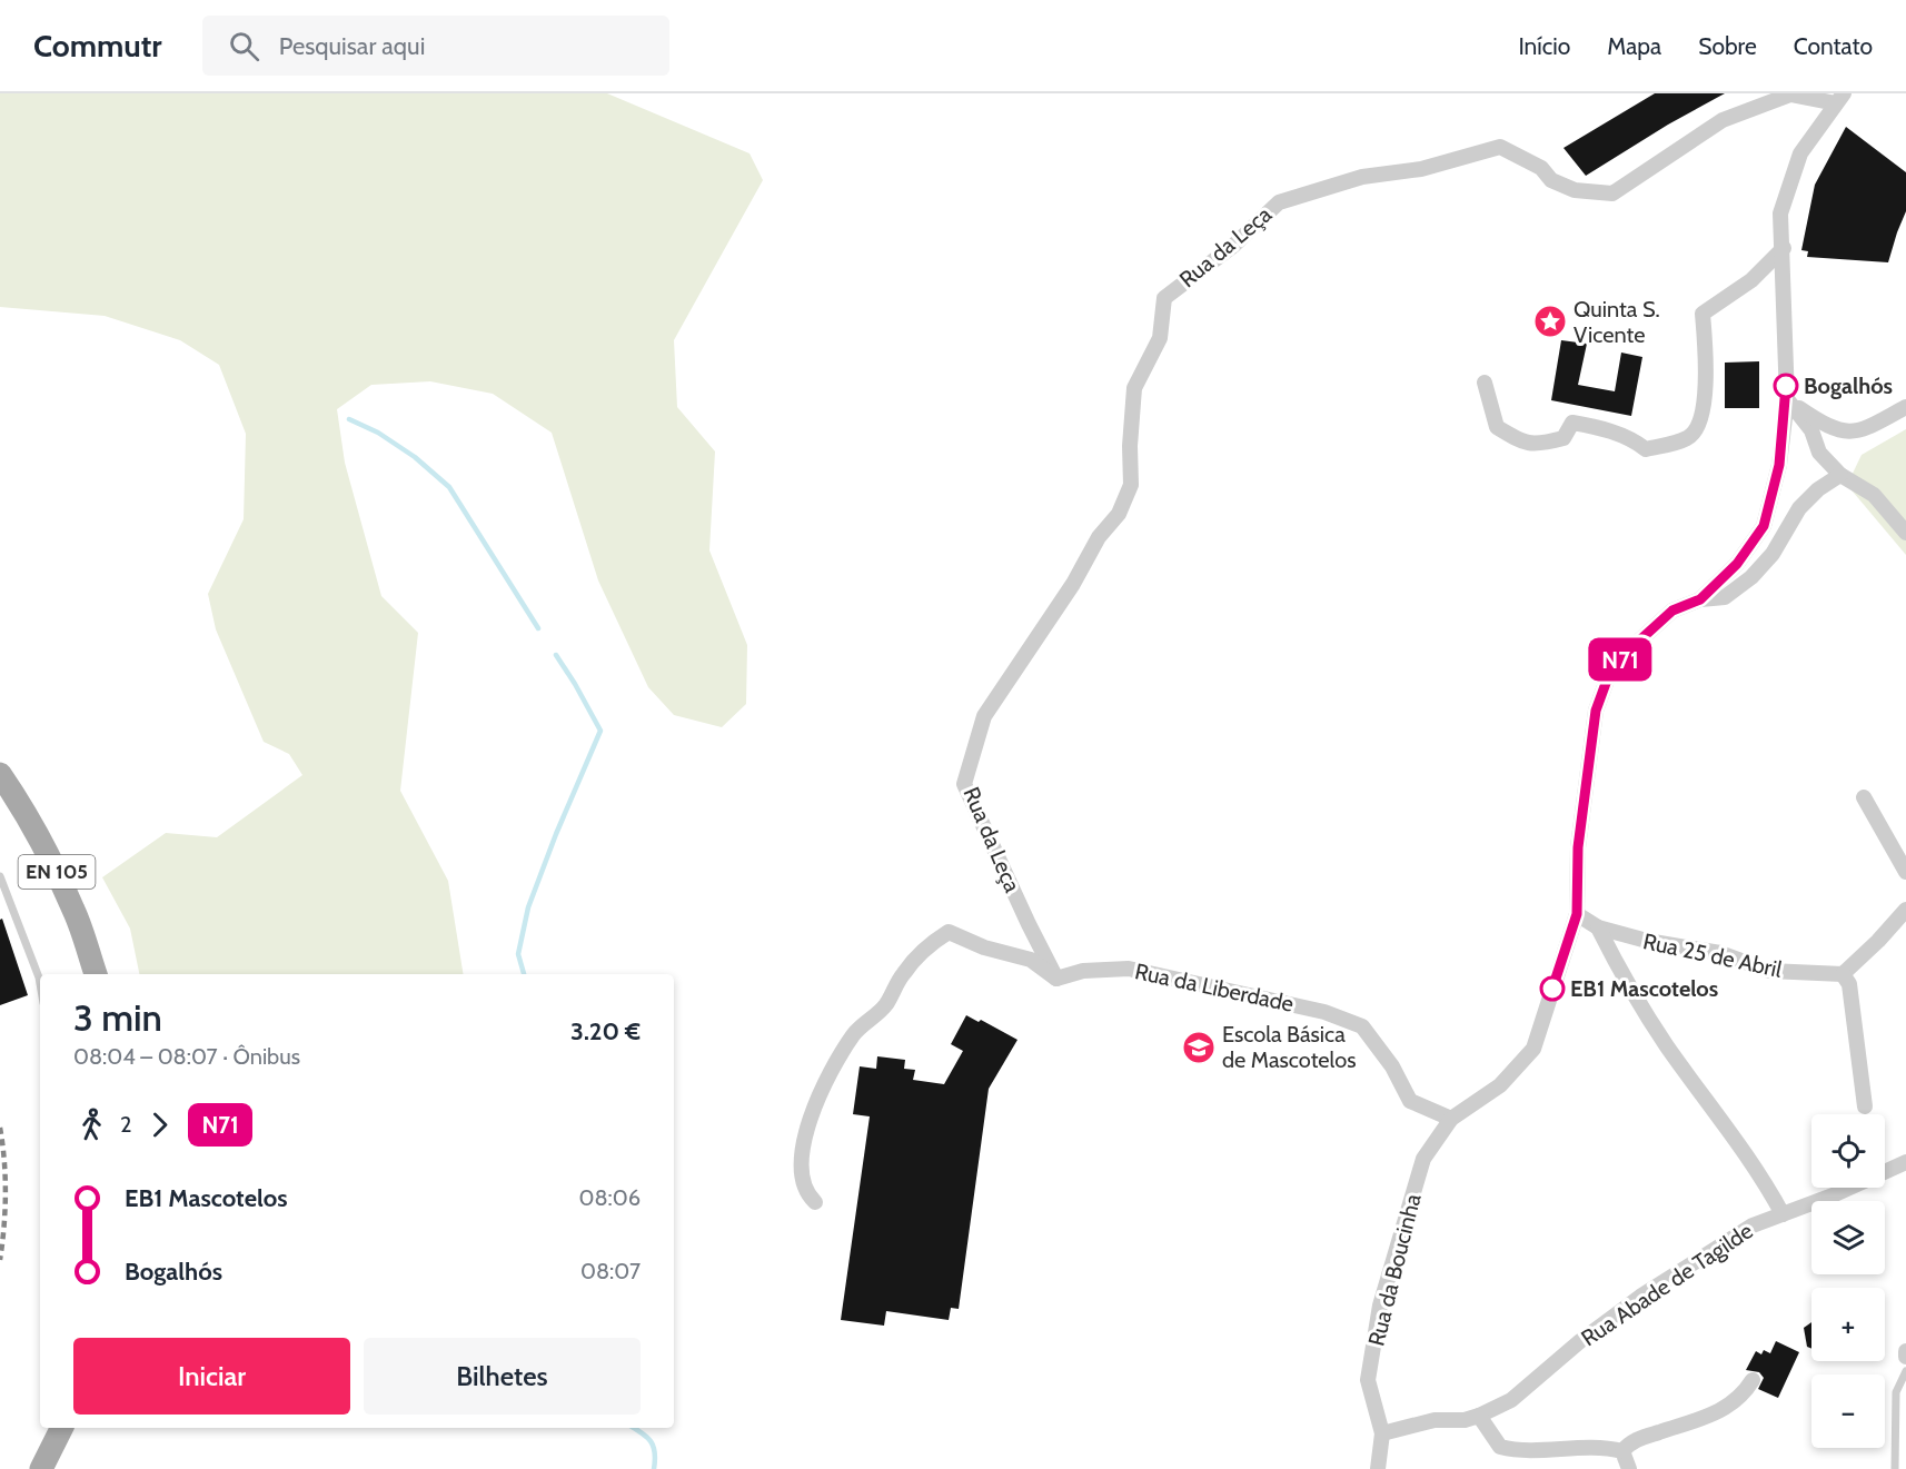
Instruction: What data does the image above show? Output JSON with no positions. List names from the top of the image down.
{
  "streets": {
    "main road": ["EN 105"],
    "street": [
      "Rua da Leça",
      "Rua 25 de Abril",
      "Rua da Liberdade",
      "Rua da Boucinha",
      "Rua Abade de Tagilde"
    ]
  },
  "crossings": [
    ["Rua da Leça", "Rua da Liberdade"],
    ["Rua da Liberdade", "Rua da Boucinha"],
    ["Rua da Boucinha", "Rua Abade de Tagilde"]
  ],
  "places": {
    "place": ["Quinta S. Vicente"],
    "other": ["Bogalhós", "EB1 Mascotelos"],
    "school or university": ["Escola Básica de Mascotelos"]
  },
  "lines": ["bus line N71"],
  "page": {
    "header": "Commutr",
    "search": "Pesquisar aqui",
    "nav": [
      "Início",
      "Mapa",
      "Sobre",
      "Contato"
    ],
    "on_map": "N71",
    "heading": ["3 min", "08:04 – 08:07 · Ônibus", "3.20 €"],
    "legs": ["2", "N71"],
    "map_buttons": ["+", "−"],
    "list": [
      {
        "name": "EB1 Mascotelos",
        "value": "08:06"
      },
      {
        "name": "Bogalhós",
        "value": "08:07"
      }
    ],
    "buttons": ["Iniciar", "Bilhetes"]
  }
}
